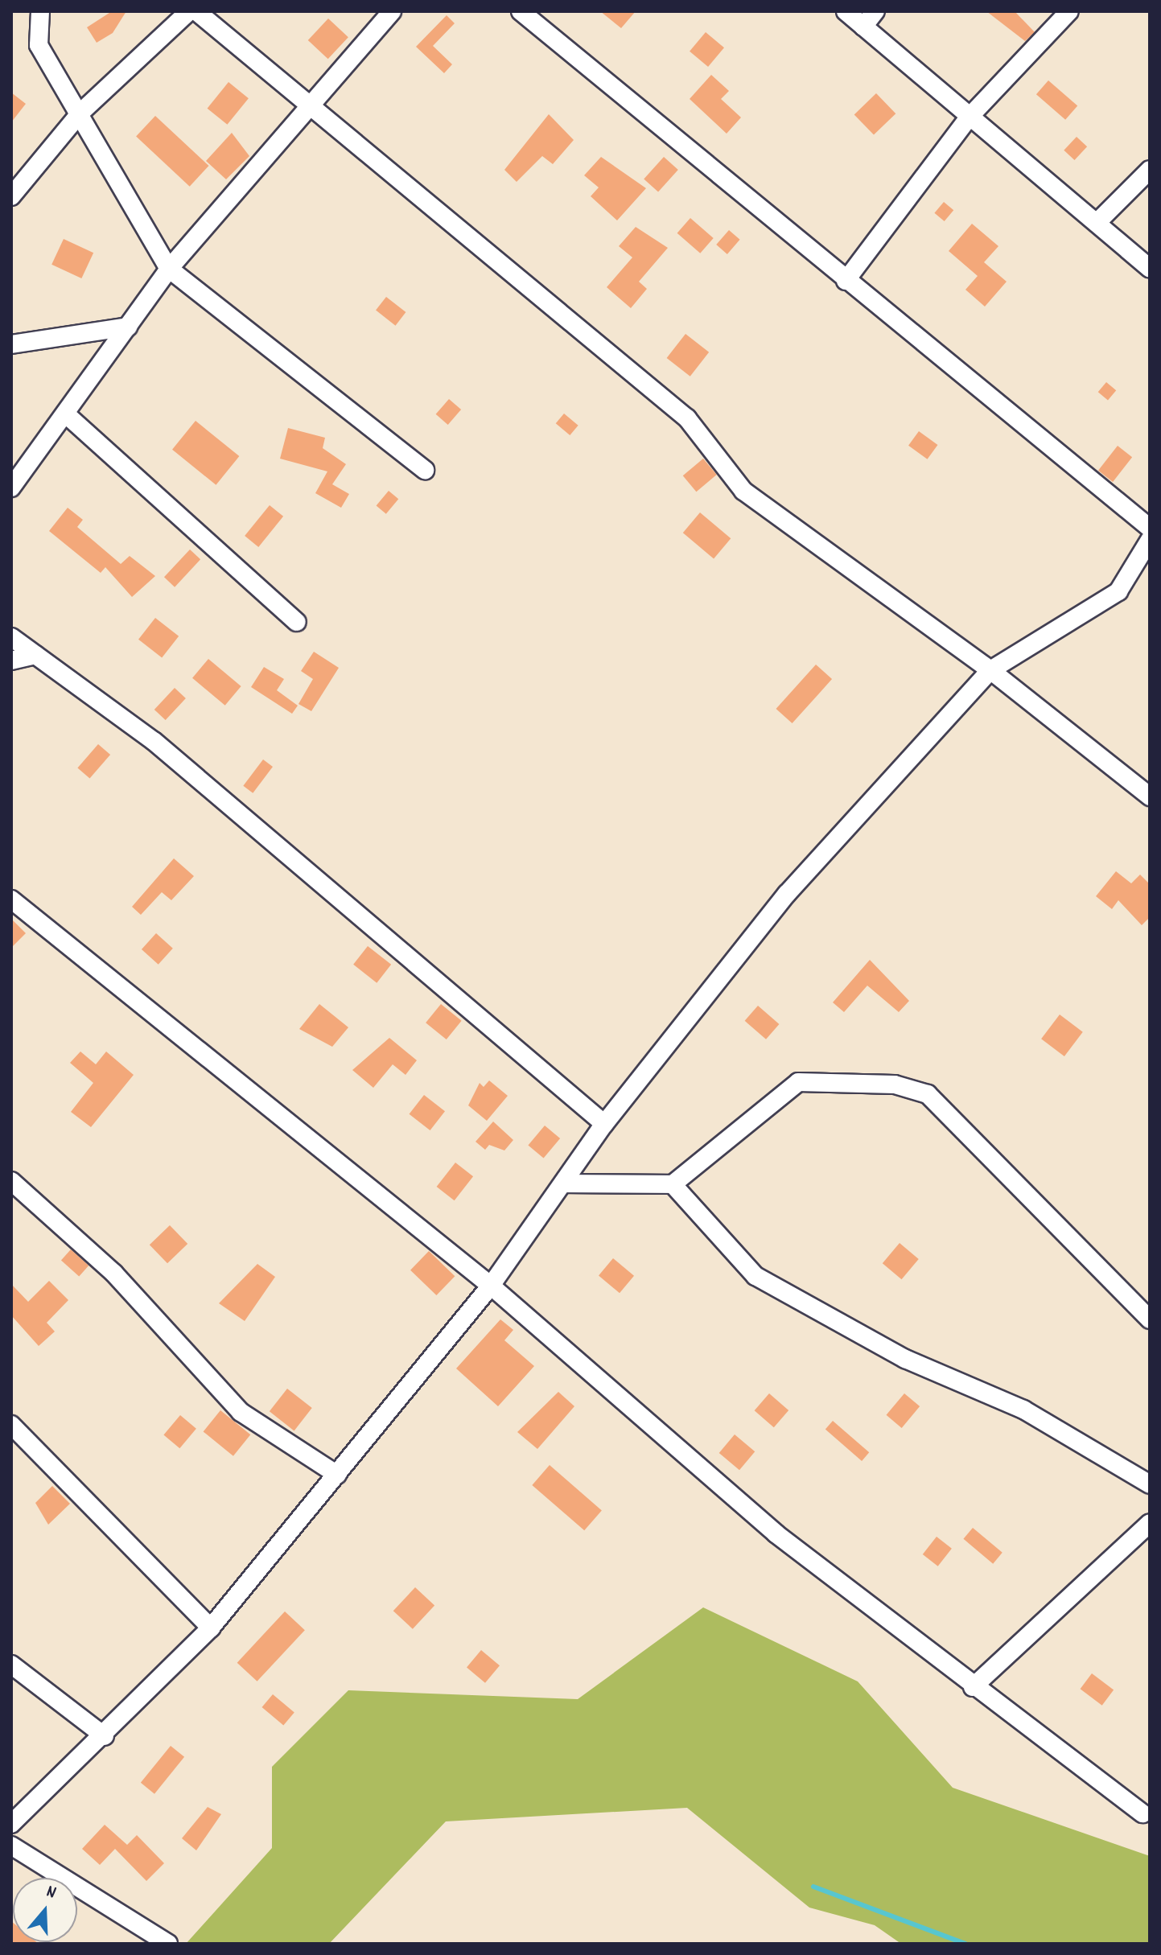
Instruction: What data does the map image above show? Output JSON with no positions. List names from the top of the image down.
{
  "north": "top"
}
